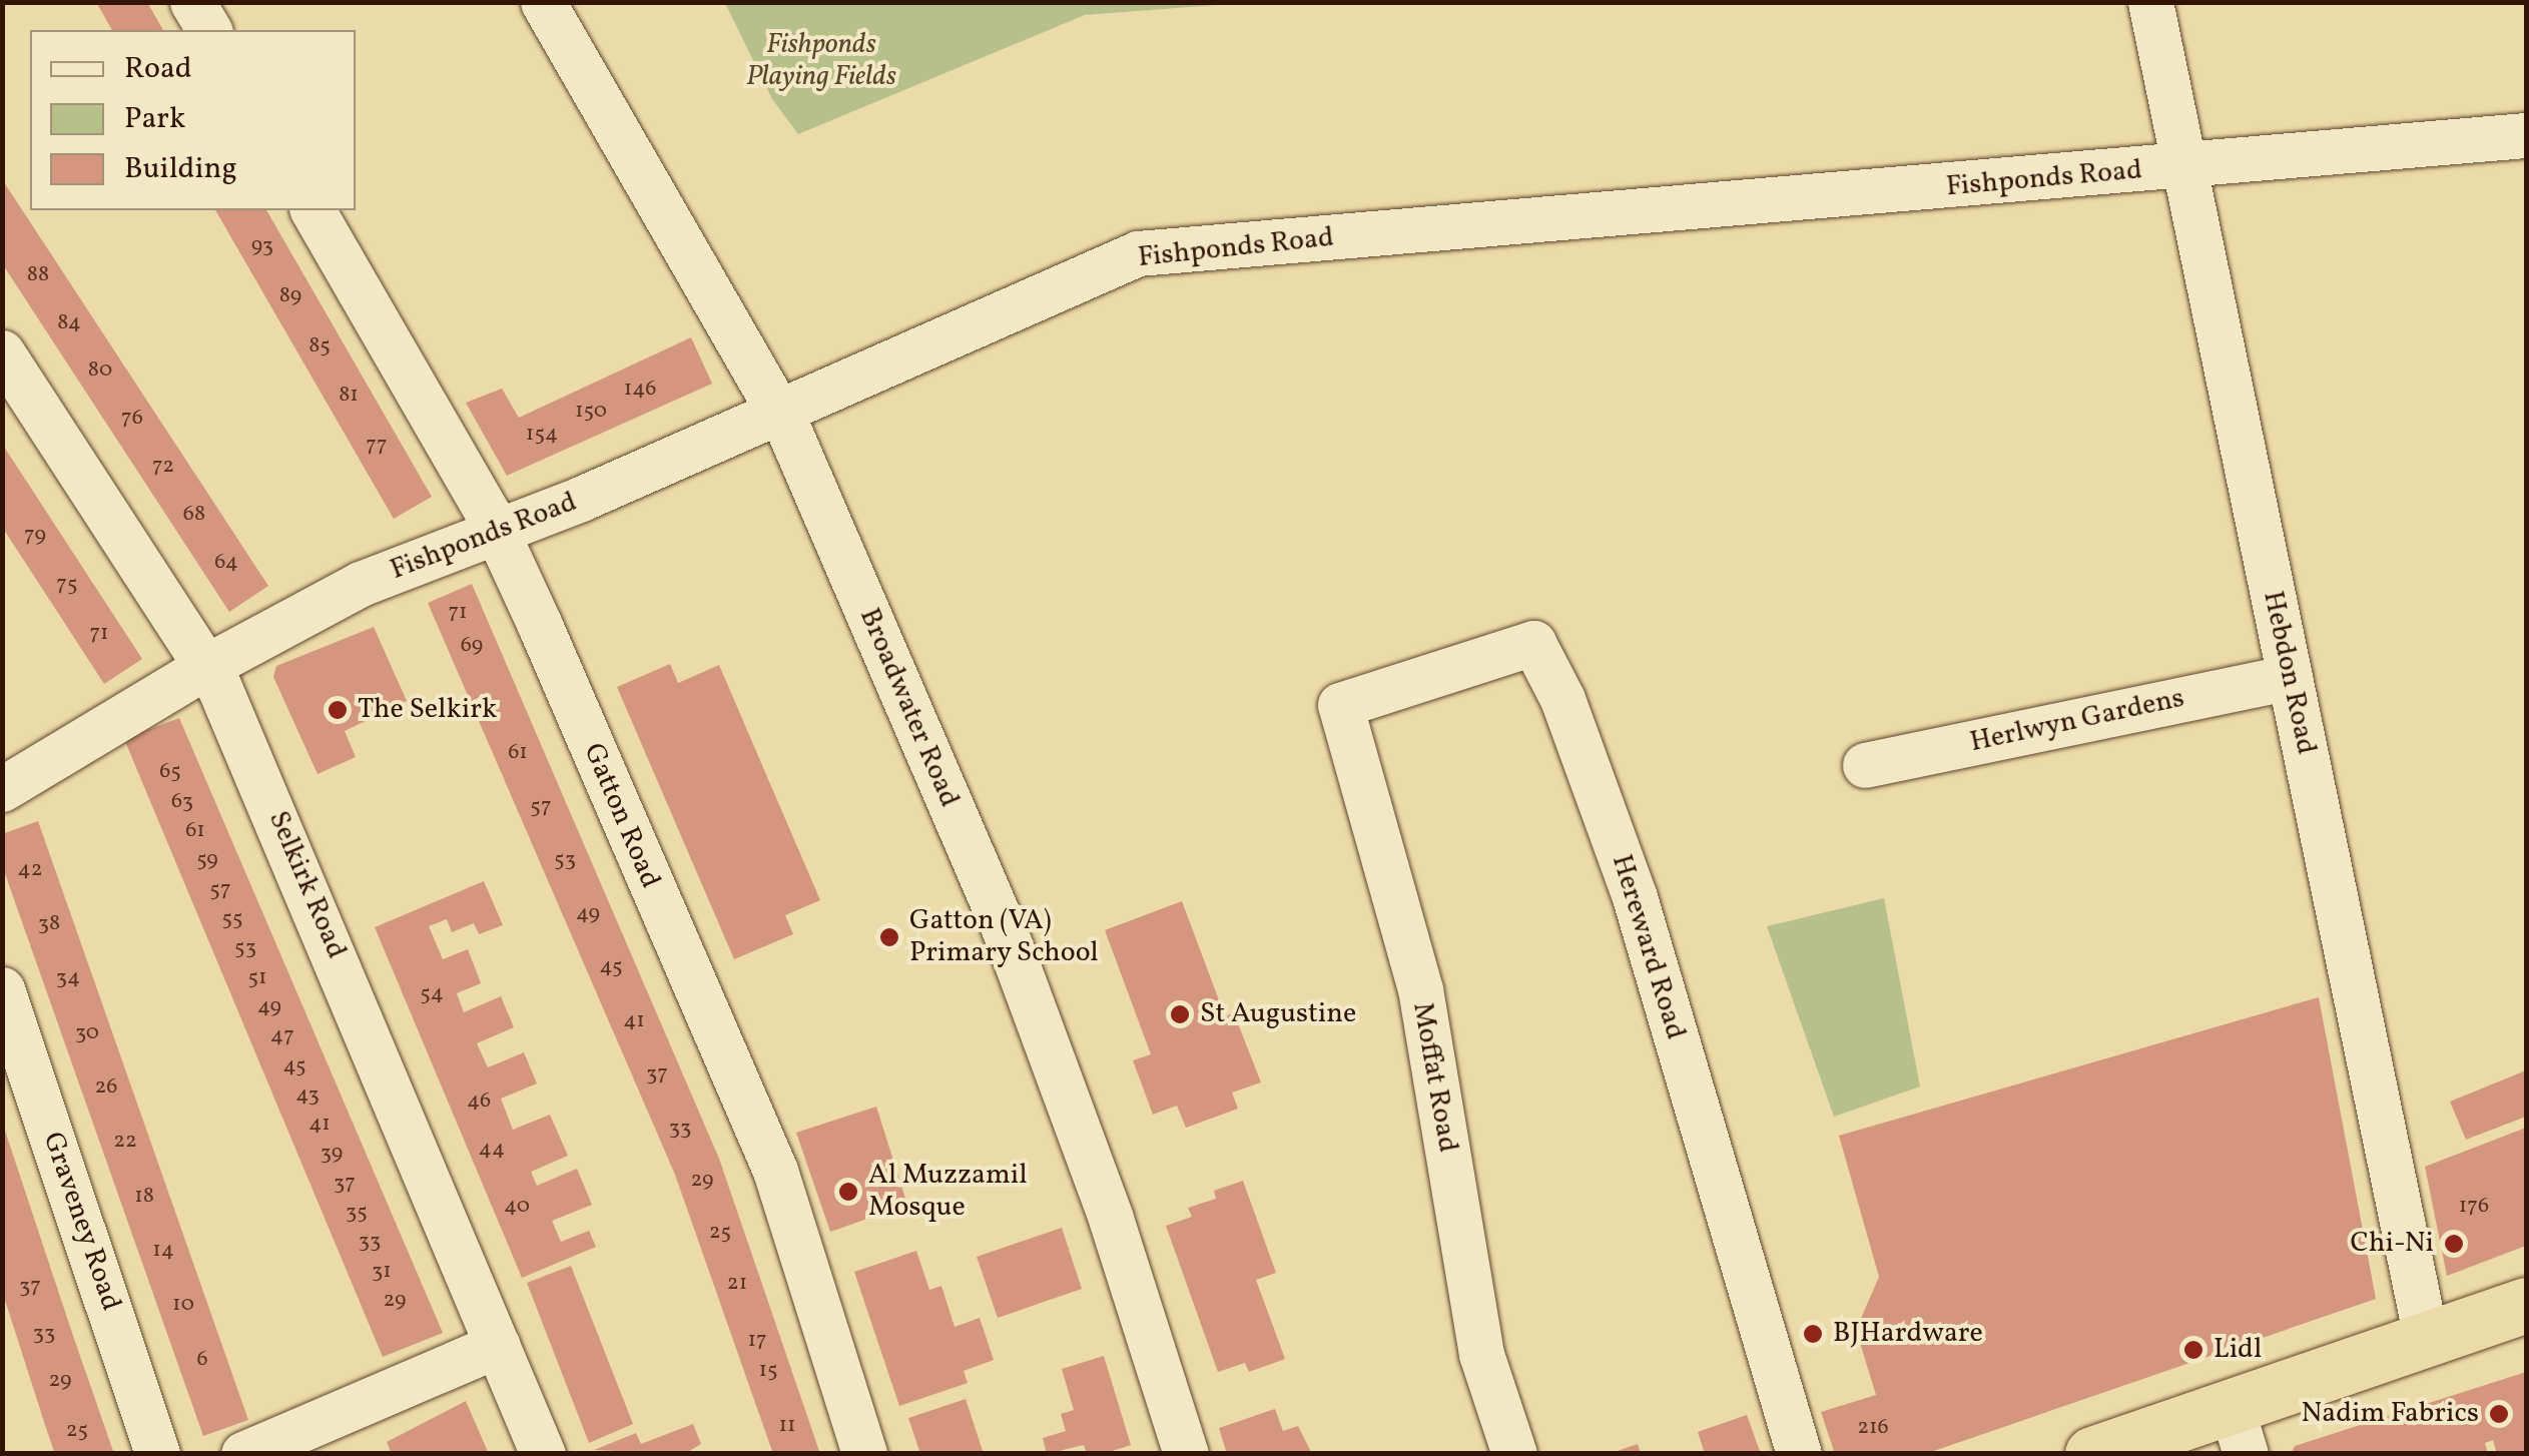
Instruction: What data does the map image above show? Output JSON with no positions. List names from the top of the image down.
{
  "streets": {
    "street": [
      "Fishponds Road",
      "Hebdon Road",
      "Broadwater Road",
      "Herlwyn Gardens",
      "Gatton Road",
      "Selkirk Road",
      "Hereward Road",
      "Moffat Road",
      "Graveney Road"
    ]
  },
  "crossings": [
    ["Fishponds Road", "Hebdon Road"],
    ["Fishponds Road", "Broadwater Road"],
    ["Fishponds Road", "Gatton Road"],
    ["Fishponds Road", "Selkirk Road"],
    ["Hebdon Road", "Herlwyn Gardens"],
    ["Hereward Road", "Moffat Road"]
  ],
  "parks": ["Fishponds Playing Fields"],
  "places": [
    "The Selkirk",
    "Gatton (VA) Primary School",
    "St Augustine",
    "Al Muzzamil Mosque",
    "Chi-Ni",
    "BJHardware",
    "Lidl",
    "Nadim Fabrics"
  ],
  "house_numbers": [
    "93",
    "88",
    "89",
    "84",
    "85",
    "80",
    "146",
    "81",
    "150",
    "76",
    "154",
    "77",
    "72",
    "68",
    "79",
    "64",
    "75",
    "71",
    "71",
    "69",
    "61",
    "65",
    "63",
    "57",
    "61",
    "59",
    "53",
    "42",
    "57",
    "49",
    "55",
    "38",
    "53",
    "45",
    "34",
    "51",
    "54",
    "49",
    "41",
    "30",
    "47",
    "45",
    "37",
    "26",
    "43",
    "46",
    "41",
    "33",
    "22",
    "44",
    "39",
    "29",
    "37",
    "18",
    "40",
    "176",
    "35",
    "25",
    "33",
    "14",
    "31",
    "21",
    "37",
    "29",
    "10",
    "33",
    "17",
    "6",
    "15",
    "29",
    "11",
    "216",
    "25"
  ],
  "legend": ["Road", "Park", "Building"]
}
